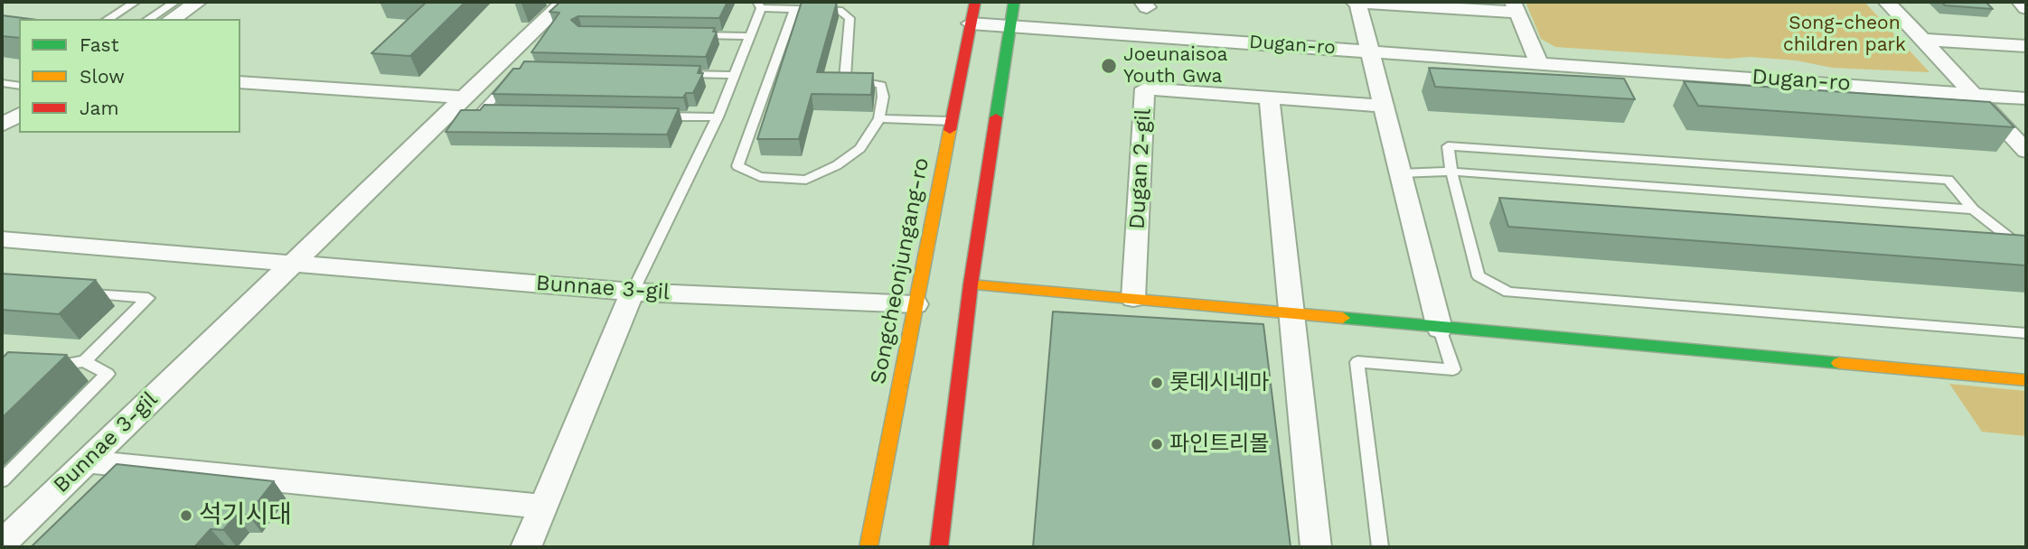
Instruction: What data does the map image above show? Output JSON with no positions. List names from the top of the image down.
{
  "streets": {
    "street": [
      "Dugan-ro",
      "Dugan 2-gil",
      "Songcheonjungang-ro",
      "Bunnae 3-gil"
    ]
  },
  "crossings": [
    ["Dugan-ro", "Songcheonjungang-ro"],
    ["Songcheonjungang-ro", "Bunnae 3-gil"]
  ],
  "parks": ["Song-cheon children park"],
  "places": [
    "Joeunaisoa Youth Gwa",
    "롯데시네마",
    "파인트리몰",
    "석기시대"
  ],
  "legend": ["Fast", "Slow", "Jam"]
}
